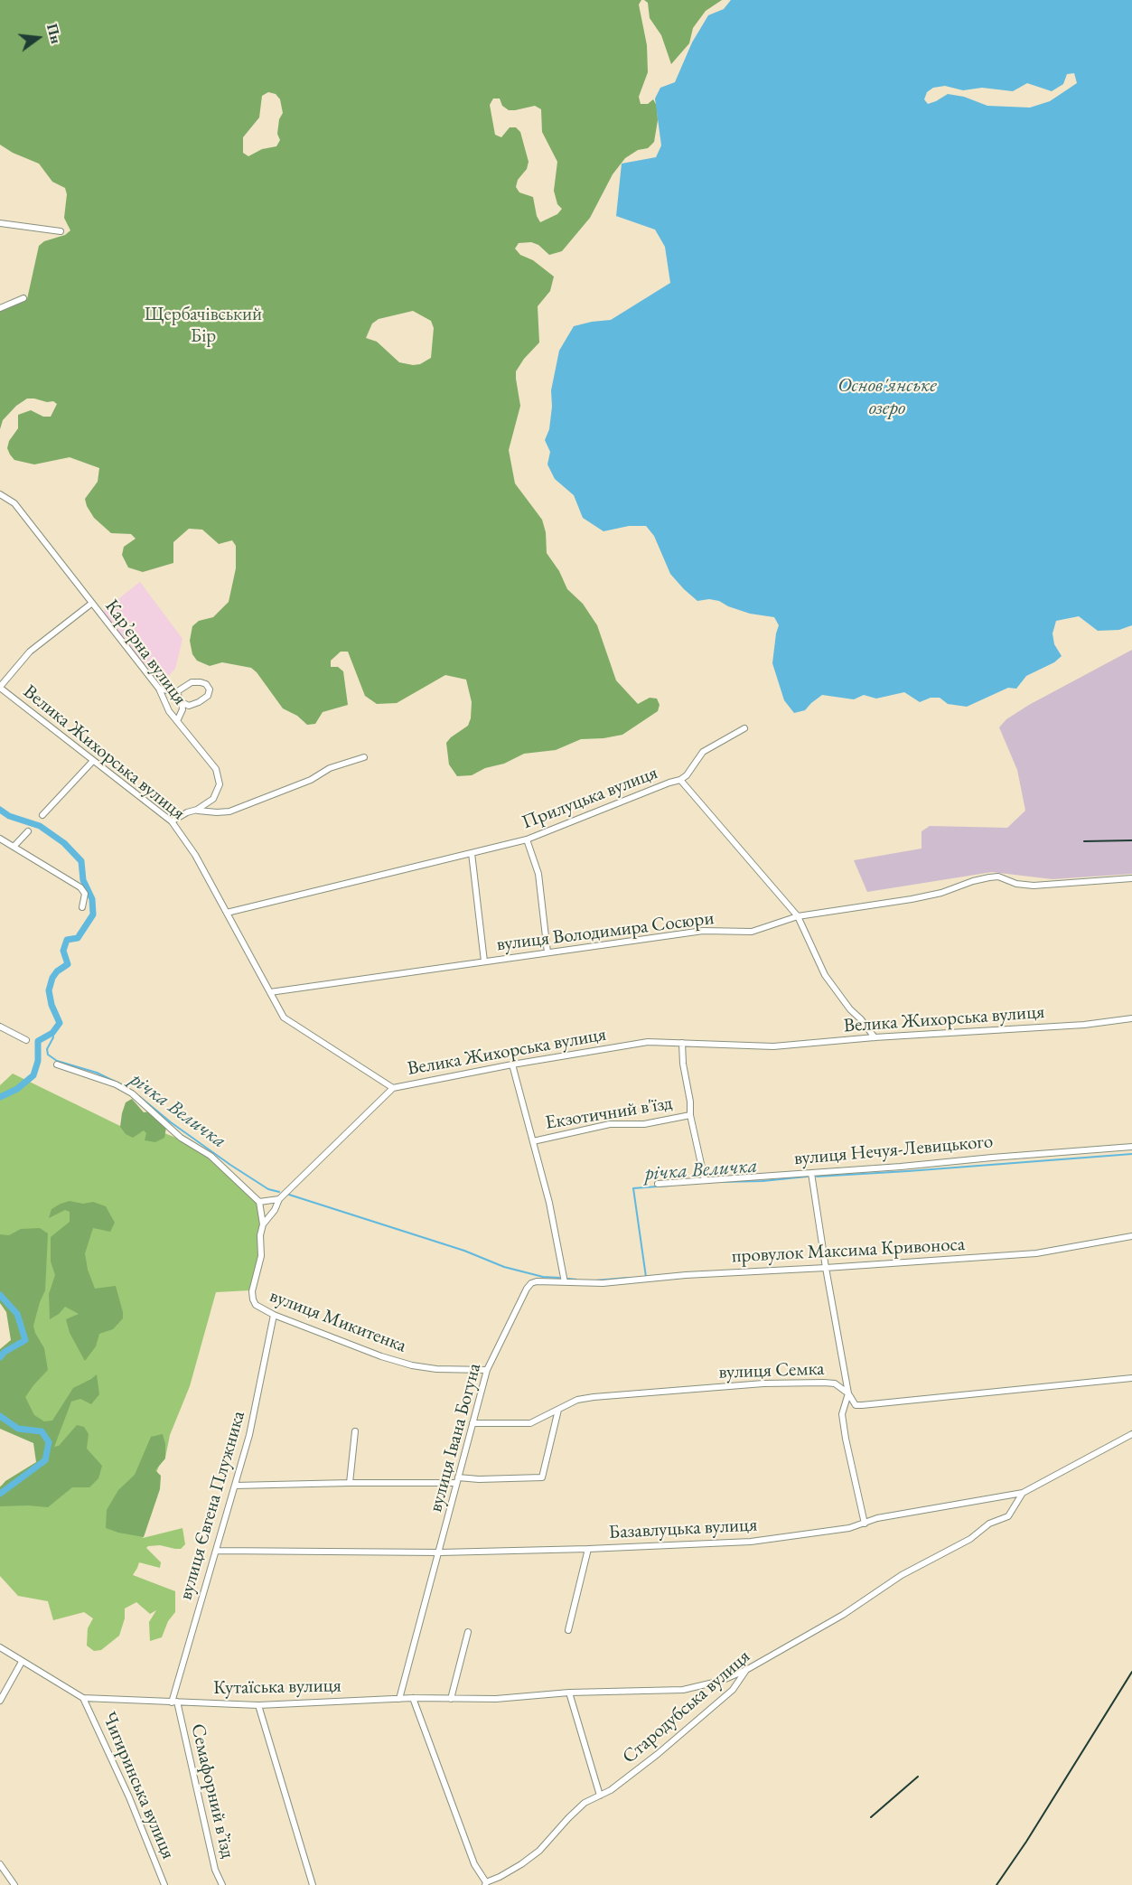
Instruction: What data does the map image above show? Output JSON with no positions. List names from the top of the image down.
{
  "streets": {
    "street": [
      "Кар’єрна вулиця",
      "Велика Жихорська вулиця",
      "Прилуцька вулиця",
      "вулиця Володимира Сосюри",
      "Екзотичний в'їзд",
      "вулиця Нечуя-Левицького",
      "провулок Максима Кривоноса",
      "вулиця Микитенка",
      "вулиця Семка",
      "вулиця Івана Богуна",
      "вулиця Євгена Плужника",
      "Базавлуцька вулиця",
      "Кутаїська вулиця",
      "Стародубська вулиця",
      "Чигиринська вулиця",
      "Семафорний в’їзд"
    ]
  },
  "crossings": [
    ["Кар’єрна вулиця", "Велика Жихорська вулиця"],
    ["Велика Жихорська вулиця", "Прилуцька вулиця"],
    ["Велика Жихорська вулиця", "вулиця Володимира Сосюри"],
    ["Велика Жихорська вулиця", "Екзотичний в'їзд"],
    ["Велика Жихорська вулиця", "вулиця Микитенка"],
    ["Прилуцька вулиця", "вулиця Володимира Сосюри"],
    ["Екзотичний в'їзд", "вулиця Нечуя-Левицького"],
    ["провулок Максима Кривоноса", "вулиця Івана Богуна"],
    ["вулиця Микитенка", "вулиця Івана Богуна"],
    ["вулиця Микитенка", "вулиця Євгена Плужника"],
    ["вулиця Семка", "вулиця Івана Богуна"],
    ["вулиця Івана Богуна", "Базавлуцька вулиця"],
    ["вулиця Івана Богуна", "Кутаїська вулиця"],
    ["вулиця Євгена Плужника", "Базавлуцька вулиця"],
    ["вулиця Євгена Плужника", "Кутаїська вулиця"],
    ["вулиця Євгена Плужника", "Семафорний в’їзд"],
    ["Базавлуцька вулиця", "Стародубська вулиця"],
    ["Кутаїська вулиця", "Стародубська вулиця"],
    ["Кутаїська вулиця", "Чигиринська вулиця"],
    ["Кутаїська вулиця", "Семафорний в’їзд"]
  ],
  "water": ["Основ'янське озеро", "річка Величка"],
  "parks": ["Щербачівський Бір"],
  "north": "right"
}
